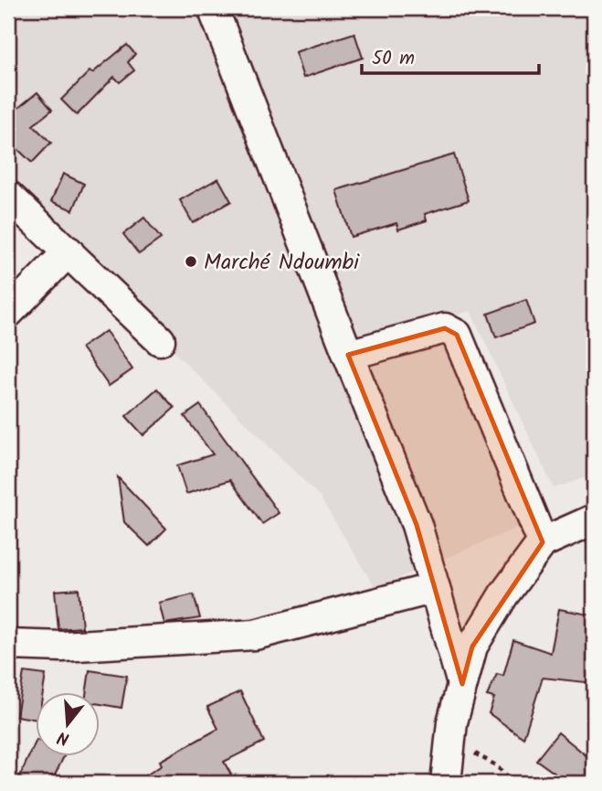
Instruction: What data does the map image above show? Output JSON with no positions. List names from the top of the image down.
{
  "places": ["Marché Ndoumbi"],
  "scale_bar": "50 m",
  "north": "bottom"
}
